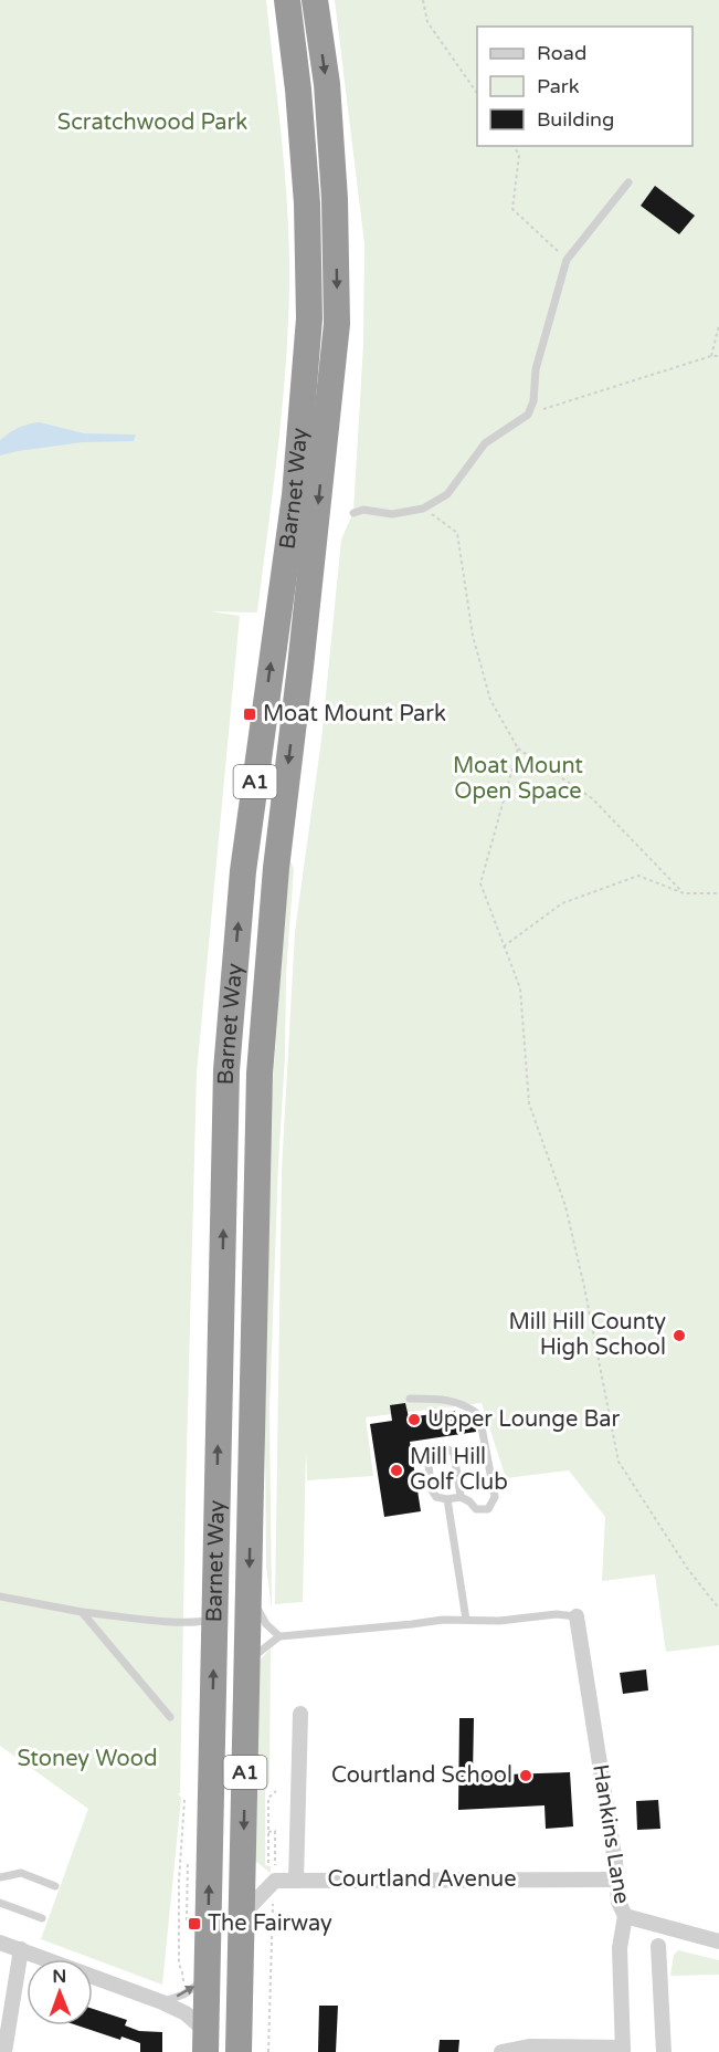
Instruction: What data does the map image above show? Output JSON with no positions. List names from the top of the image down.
{
  "streets": {
    "highway": ["Barnet Way", "A1"],
    "street": ["Hankins Lane", "Courtland Avenue"]
  },
  "crossings": [
    ["Hankins Lane", "Courtland Avenue"]
  ],
  "parks": ["Scratchwood Park", "Moat Mount Open Space", "Stoney Wood"],
  "places": {
    "transit": ["Moat Mount Park", "The Fairway"],
    "other": [
      "Mill Hill County High School",
      "Upper Lounge Bar",
      "Mill Hill Golf Club",
      "Courtland School"
    ]
  },
  "legend": ["Road", "Park", "Building"],
  "north": "top"
}
